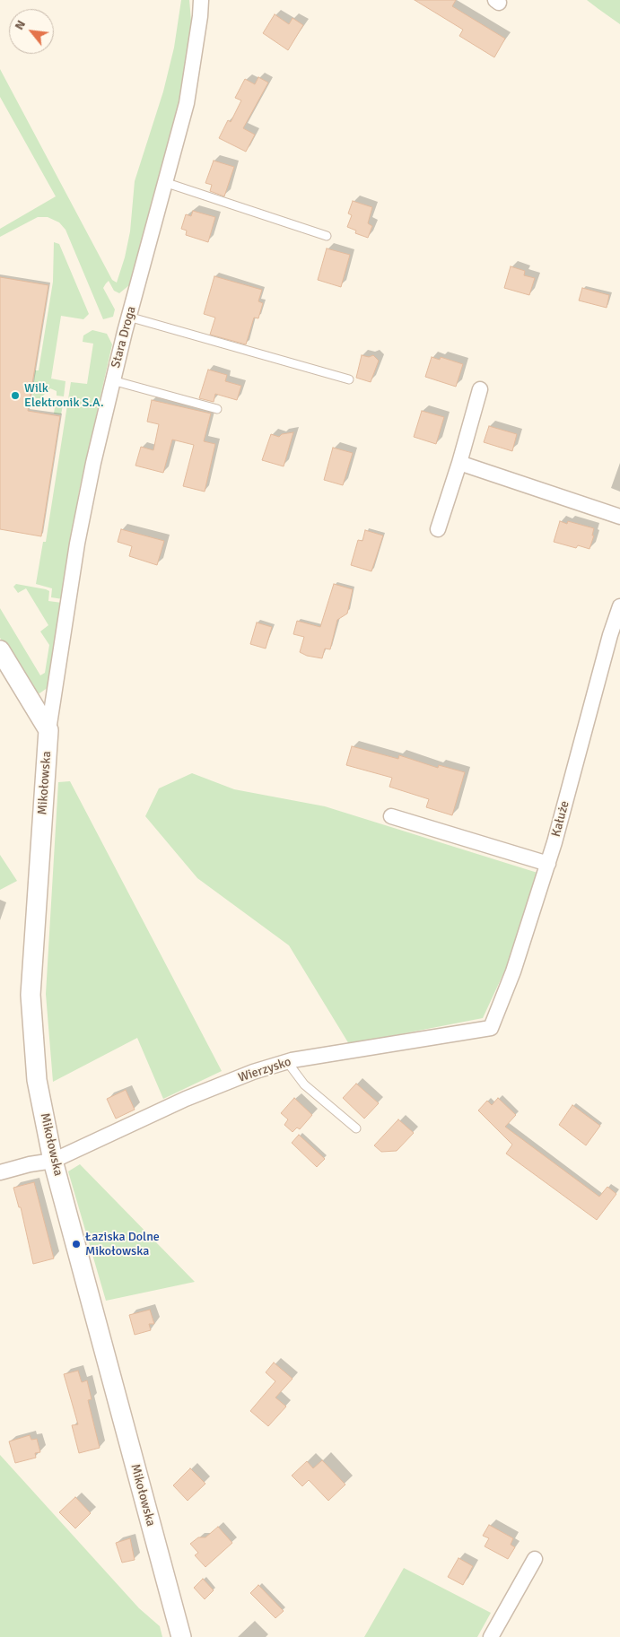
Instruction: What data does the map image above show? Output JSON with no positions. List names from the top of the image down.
{
  "streets": {
    "street": [
      "Stara Droga",
      "Mikołowska",
      "Kałuże",
      "Wierzysko"
    ]
  },
  "crossings": [
    ["Stara Droga", "Mikołowska"],
    ["Mikołowska", "Wierzysko"],
    ["Kałuże", "Wierzysko"]
  ],
  "places": ["Wilk Elektronik S.A.", "Łaziska Dolne Mikołowska"],
  "north": "top left"
}
